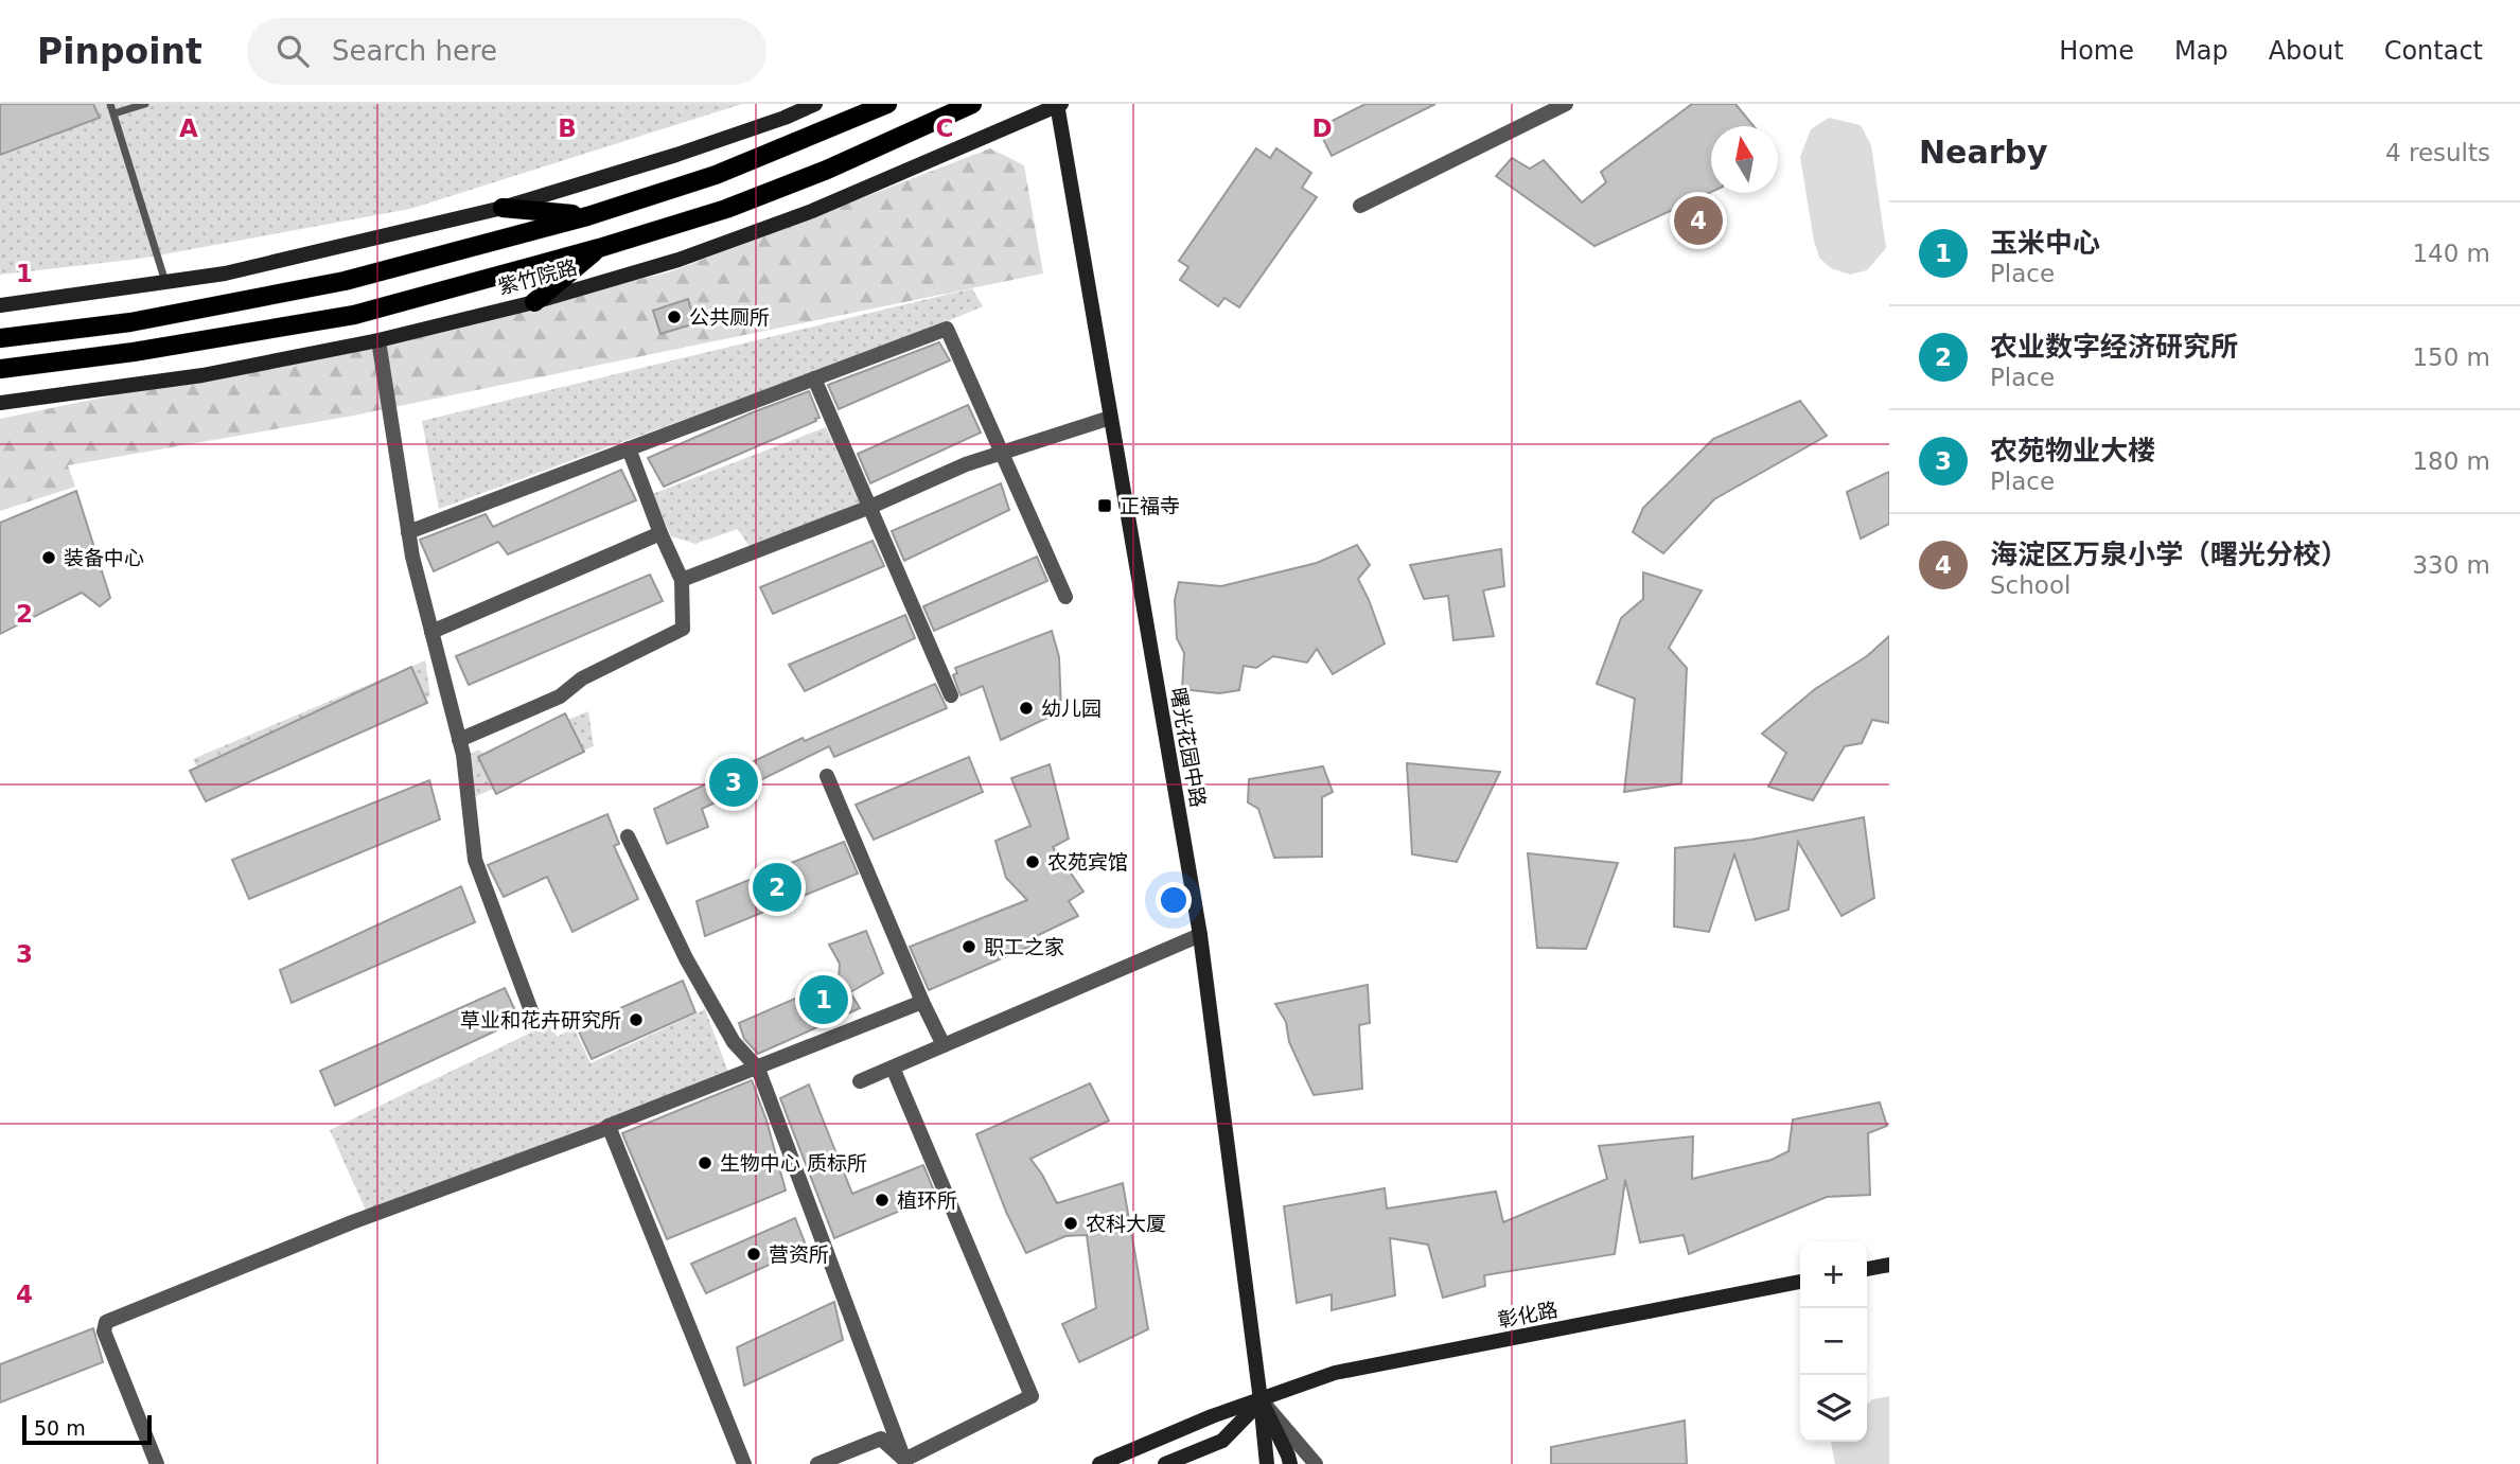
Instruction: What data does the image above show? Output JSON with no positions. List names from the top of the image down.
{
  "streets": {
    "main road": ["紫竹院路"],
    "street": ["曙光花园中路", "彰化路"]
  },
  "crossings": [
    ["紫竹院路", "曙光花园中路"],
    ["曙光花园中路", "彰化路"]
  ],
  "places": {
    "other": [
      "公共厕所",
      "装备中心",
      "幼儿园",
      "农苑宾馆",
      "职工之家",
      "草业和花卉研究所",
      "生物中心 质标所",
      "植环所",
      "农科大厦",
      "营资所"
    ],
    "transit": ["正福寺"]
  },
  "scale_bar": "50 m",
  "north": "top",
  "page": {
    "header": "Pinpoint",
    "search": "Search here",
    "nav": [
      "Home",
      "Map",
      "About",
      "Contact"
    ],
    "heading": ["Nearby", "4 results"],
    "pins": [
      "4",
      "3",
      "2",
      "1"
    ],
    "list": [
      {
        "mark": "1",
        "name": "玉米中心",
        "note": "Place",
        "value": "140 m"
      },
      {
        "mark": "2",
        "name": "农业数字经济研究所",
        "note": "Place",
        "value": "150 m"
      },
      {
        "mark": "3",
        "name": "农苑物业大楼",
        "note": "Place",
        "value": "180 m"
      },
      {
        "mark": "4",
        "name": "海淀区万泉小学（曙光分校）",
        "note": "School",
        "value": "330 m"
      }
    ],
    "map_buttons": ["+", "−"],
    "scale": "50 m"
  },
  "grid": {
    "columns": [
      "A",
      "B",
      "C",
      "D"
    ],
    "rows": [
      "1",
      "2",
      "3",
      "4"
    ]
  }
}
